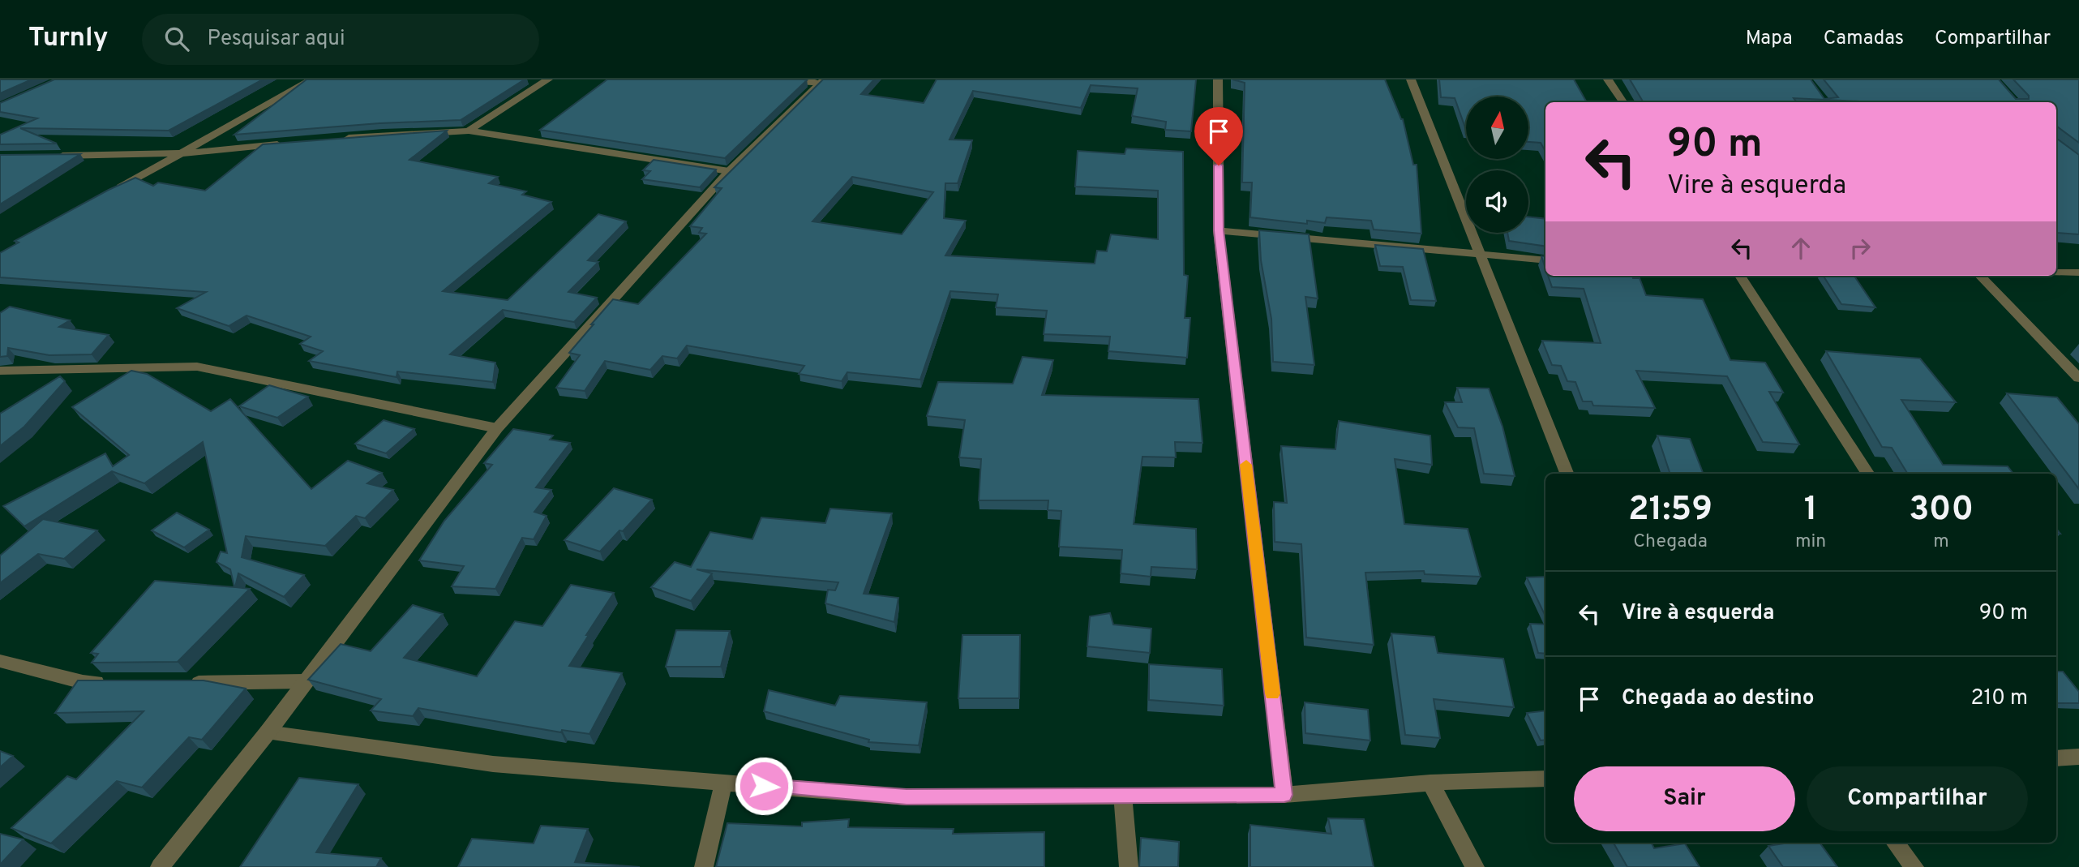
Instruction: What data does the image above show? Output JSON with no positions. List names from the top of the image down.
{
  "north": "top",
  "page": {
    "header": "Turnly",
    "search": "Pesquisar aqui",
    "nav": ["Mapa", "Camadas", "Compartilhar"],
    "turn": ["90 m", "Vire à esquerda"],
    "eta": [
      "21:59",
      "Chegada",
      "1",
      "min",
      "300",
      "m"
    ],
    "list": [
      {
        "name": "Vire à esquerda",
        "value": "90 m"
      },
      {
        "name": "Chegada ao destino",
        "value": "210 m"
      }
    ],
    "buttons": ["Sair", "Compartilhar"]
  }
}
